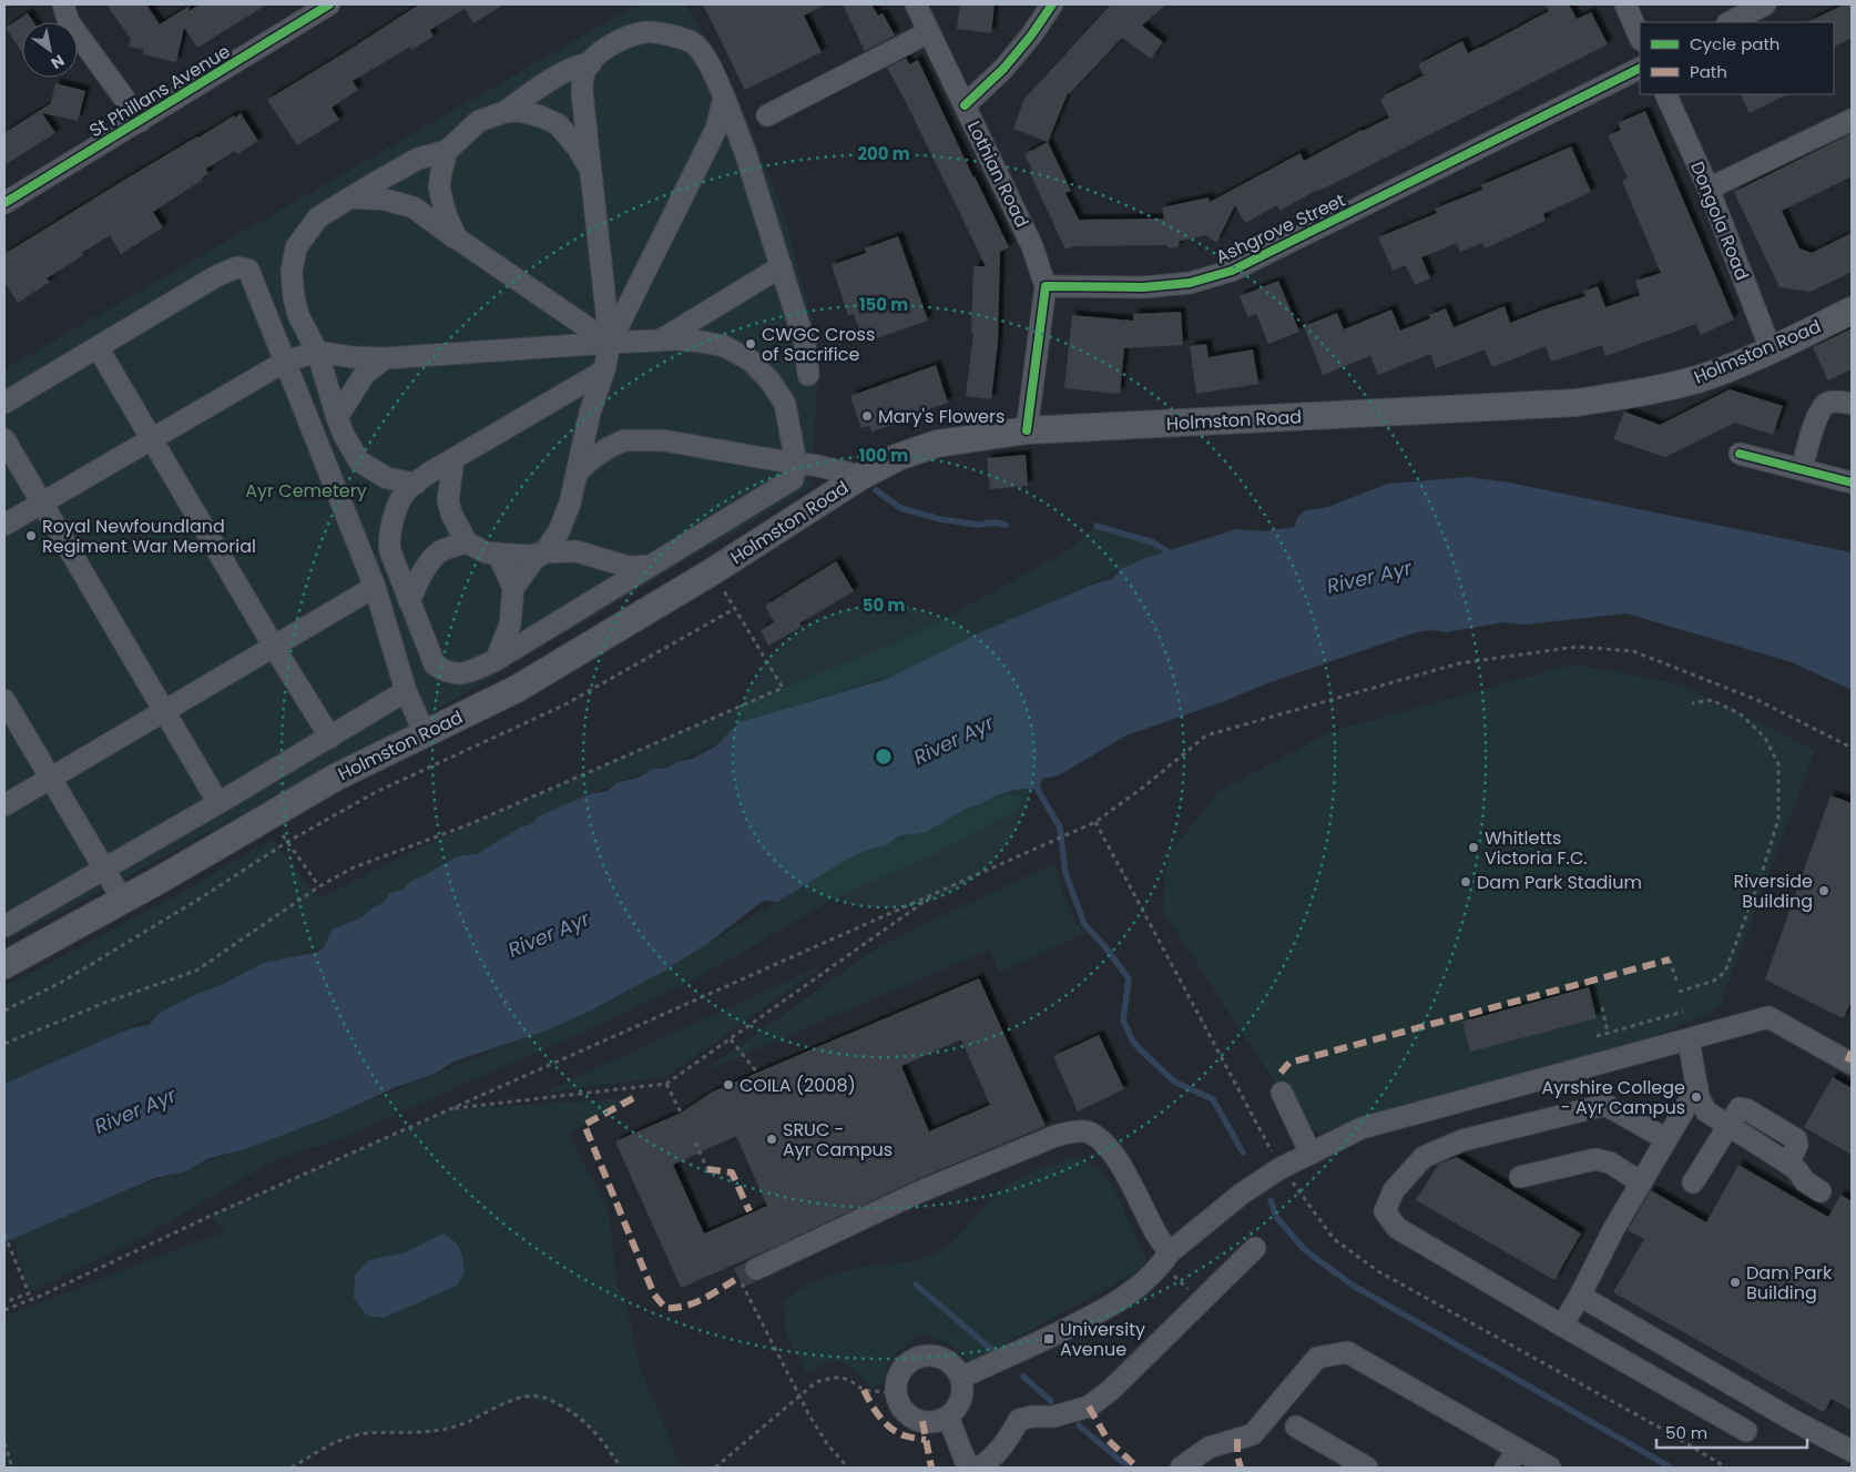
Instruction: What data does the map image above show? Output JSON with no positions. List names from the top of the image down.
{
  "streets": {
    "main road": ["Holmston Road"],
    "street": [
      "St Phillans Avenue",
      "Lothian Road",
      "Dongola Road",
      "Ashgrove Street"
    ]
  },
  "crossings": [
    ["Lothian Road", "Ashgrove Street"],
    ["Dongola Road", "Holmston Road"]
  ],
  "water": ["River Ayr"],
  "parks": ["Ayr Cemetery"],
  "places": {
    "other": [
      "CWGC Cross of Sacrifice",
      "Mary's Flowers",
      "Royal Newfoundland Regiment War Memorial",
      "Whitletts Victoria F.C.",
      "Dam Park Stadium",
      "Riverside Building",
      "COILA (2008)",
      "Ayrshire College - Ayr Campus",
      "SRUC - Ayr Campus",
      "Dam Park Building"
    ],
    "transit": ["University Avenue"]
  },
  "legend": ["Cycle path", "Path"],
  "scale_bar": "50 m",
  "north": "bottom right",
  "rings": [
    "200 m",
    "150 m",
    "100 m",
    "50 m"
  ]
}
